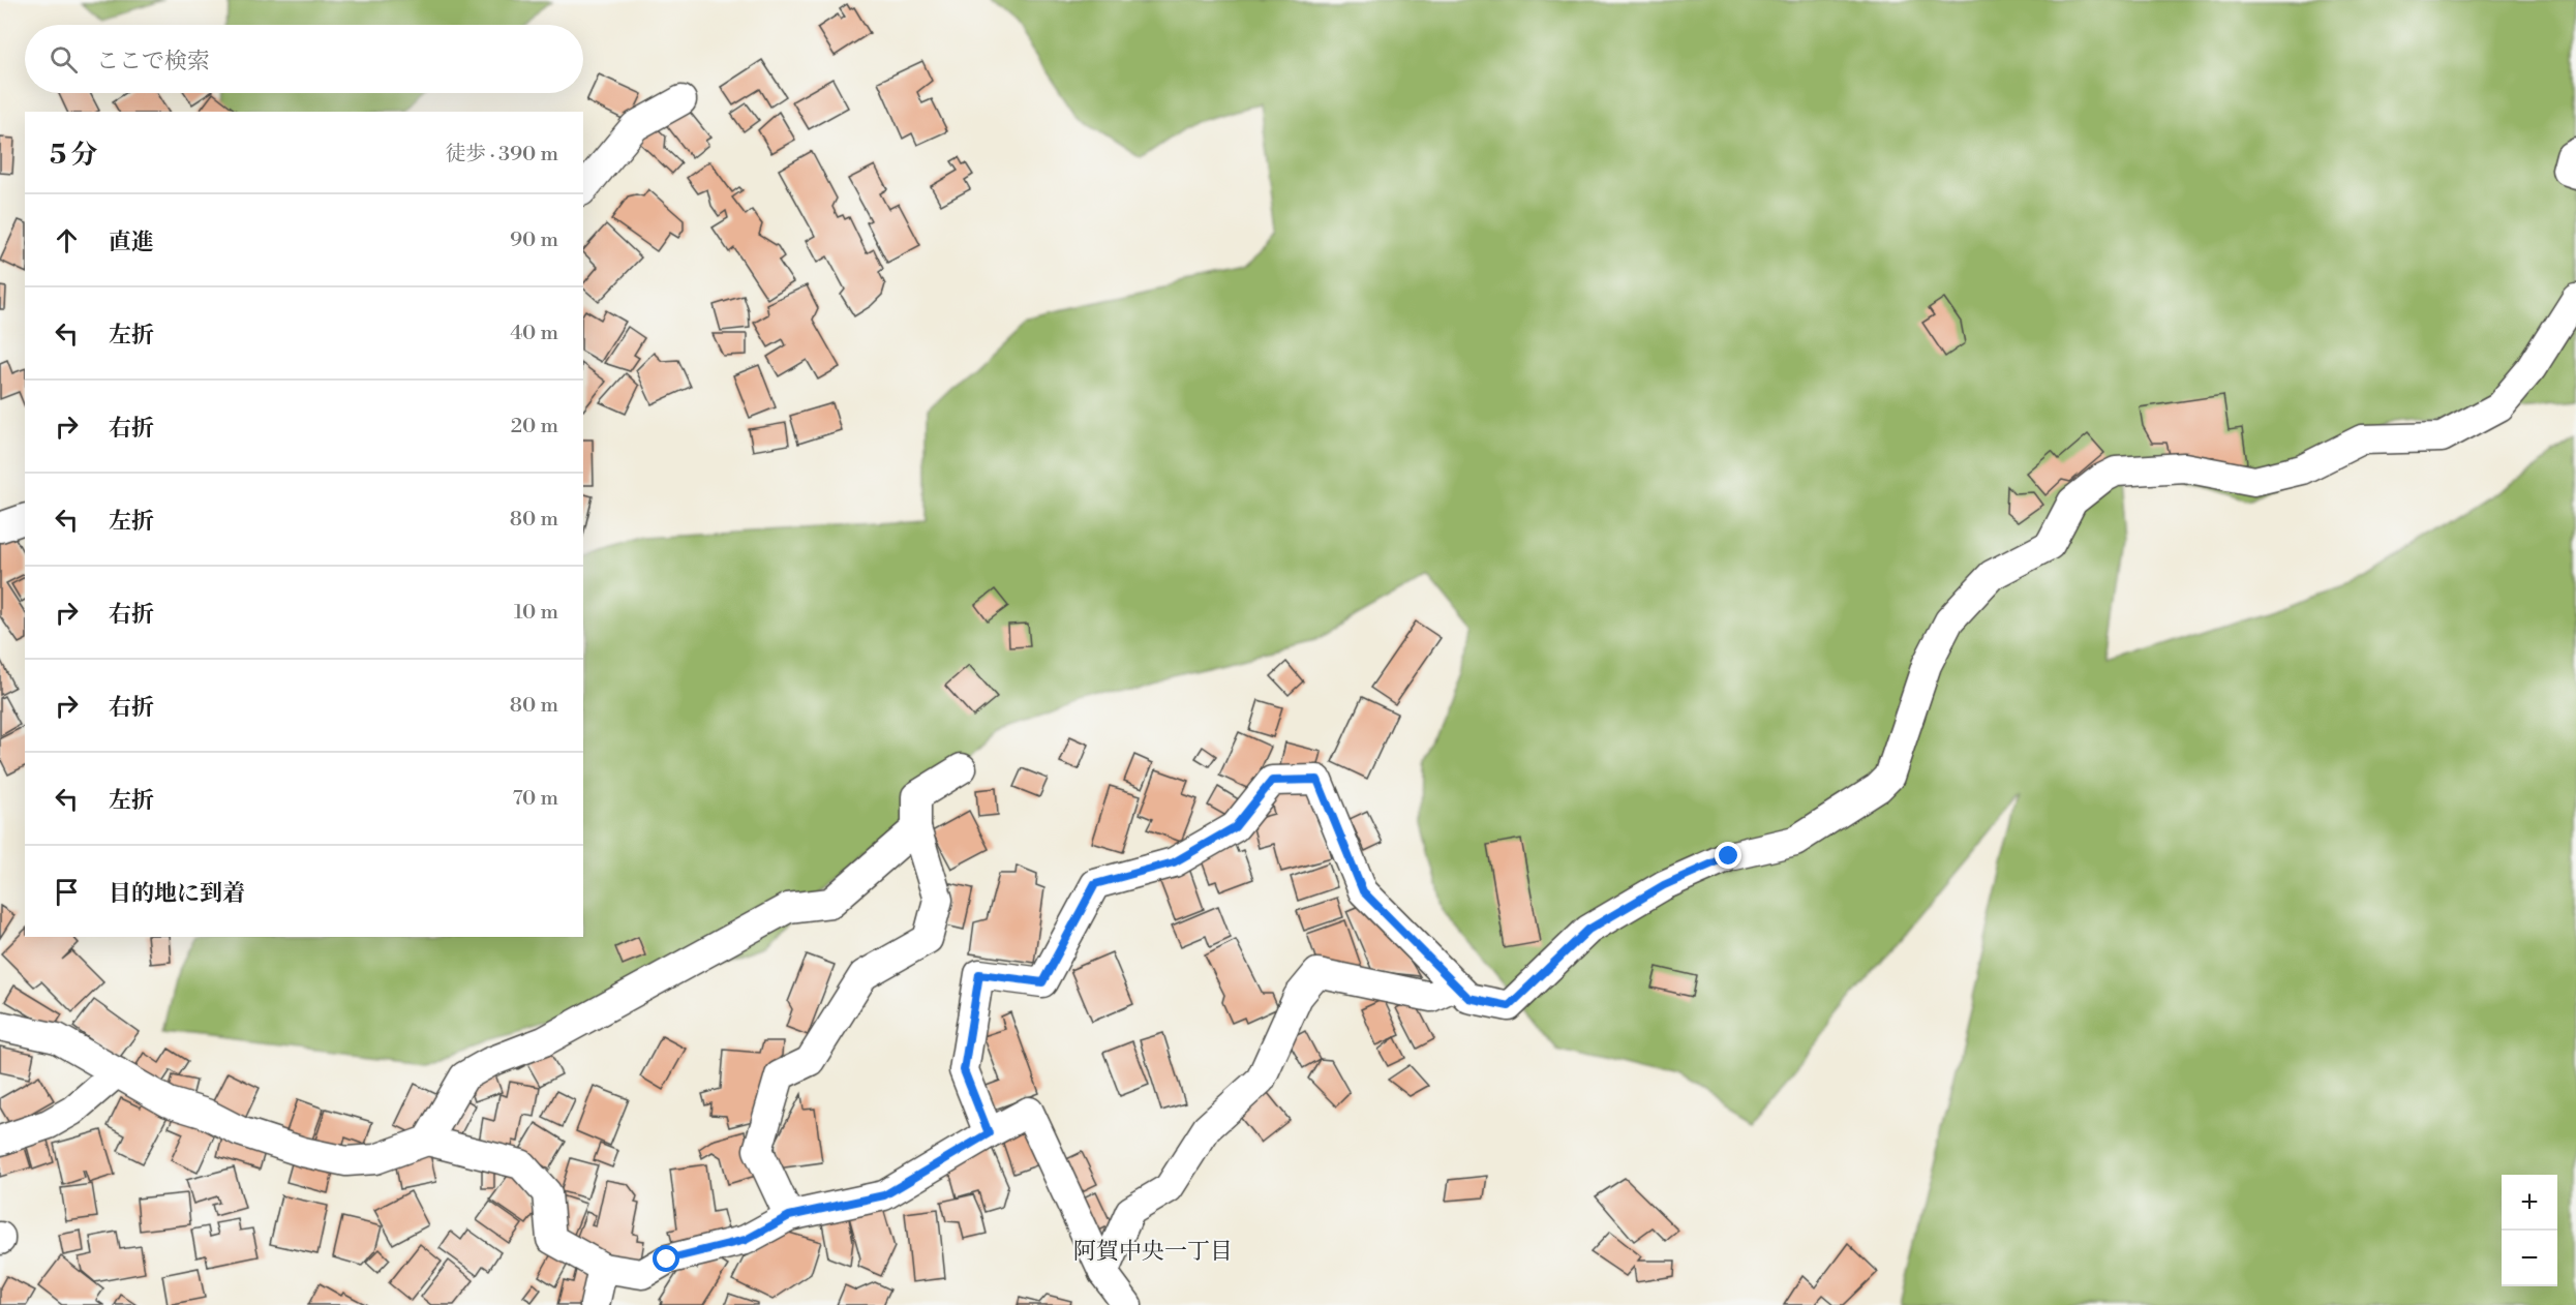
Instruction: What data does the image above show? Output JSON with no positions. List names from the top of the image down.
{
  "districts": ["阿賀中央一丁目"],
  "page": {
    "search": "ここで検索",
    "heading": ["5 分", "徒歩 · 390 m"],
    "list": [
      ["直進", "90 m"],
      ["左折", "40 m"],
      ["右折", "20 m"],
      ["左折", "80 m"],
      ["右折", "10 m"],
      ["右折", "80 m"],
      ["左折", "70 m"],
      "目的地に到着"
    ],
    "map_buttons": ["+", "−"]
  }
}
